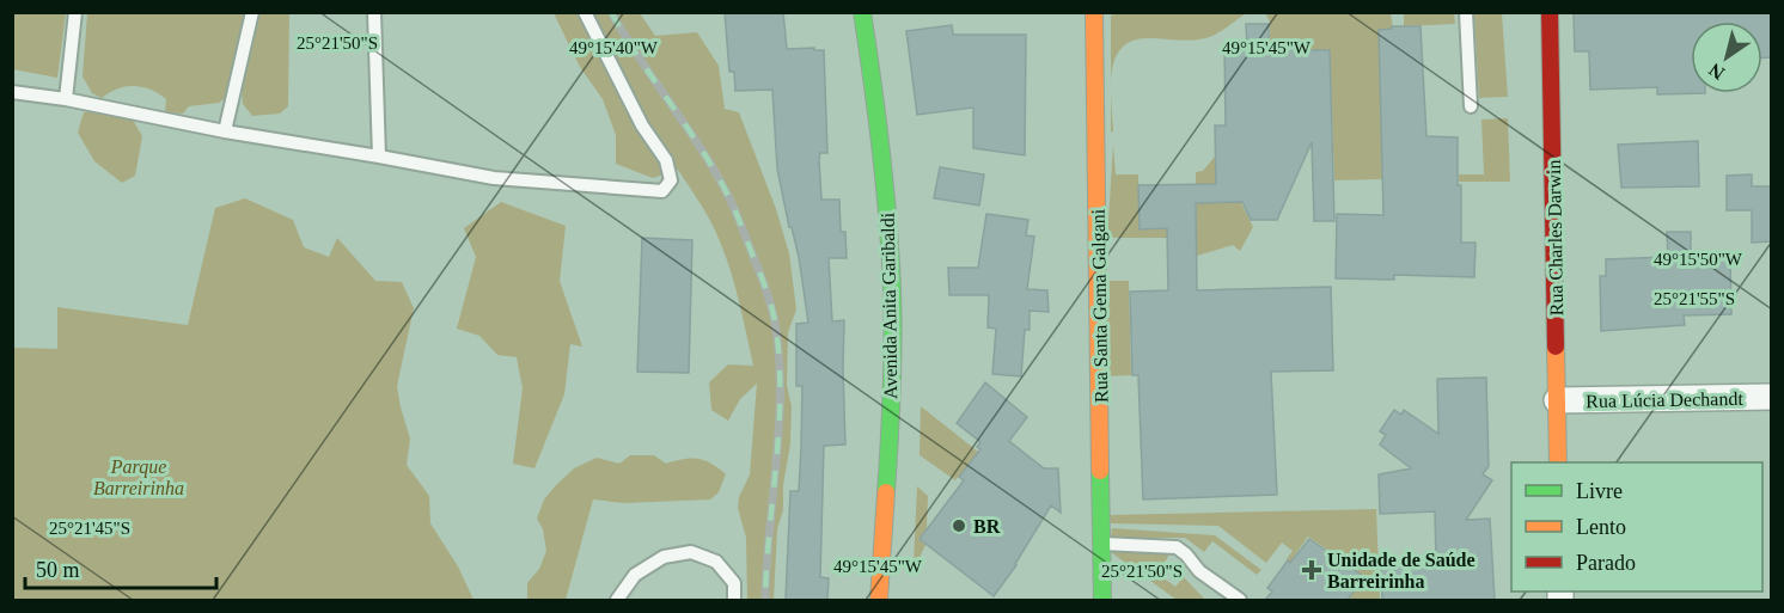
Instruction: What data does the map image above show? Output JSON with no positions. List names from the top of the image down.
{
  "streets": {
    "street": [
      "Rua Charles Darwin",
      "Avenida Anita Garibaldi",
      "Rua Santa Gema Galgani",
      "Rua Lúcia Dechandt"
    ]
  },
  "crossings": [
    ["Rua Charles Darwin", "Rua Lúcia Dechandt"]
  ],
  "parks": ["Parque Barreirinha"],
  "places": {
    "other": ["BR"],
    "health": ["Unidade de Saúde Barreirinha"]
  },
  "legend": ["Livre", "Lento", "Parado"],
  "scale_bar": "50 m",
  "north": "bottom left",
  "coordinates": [
    "25°21'50\"S",
    "49°15'40\"W",
    "49°15'45\"W",
    "49°15'50\"W",
    "25°21'55\"S",
    "25°21'45\"S"
  ]
}
